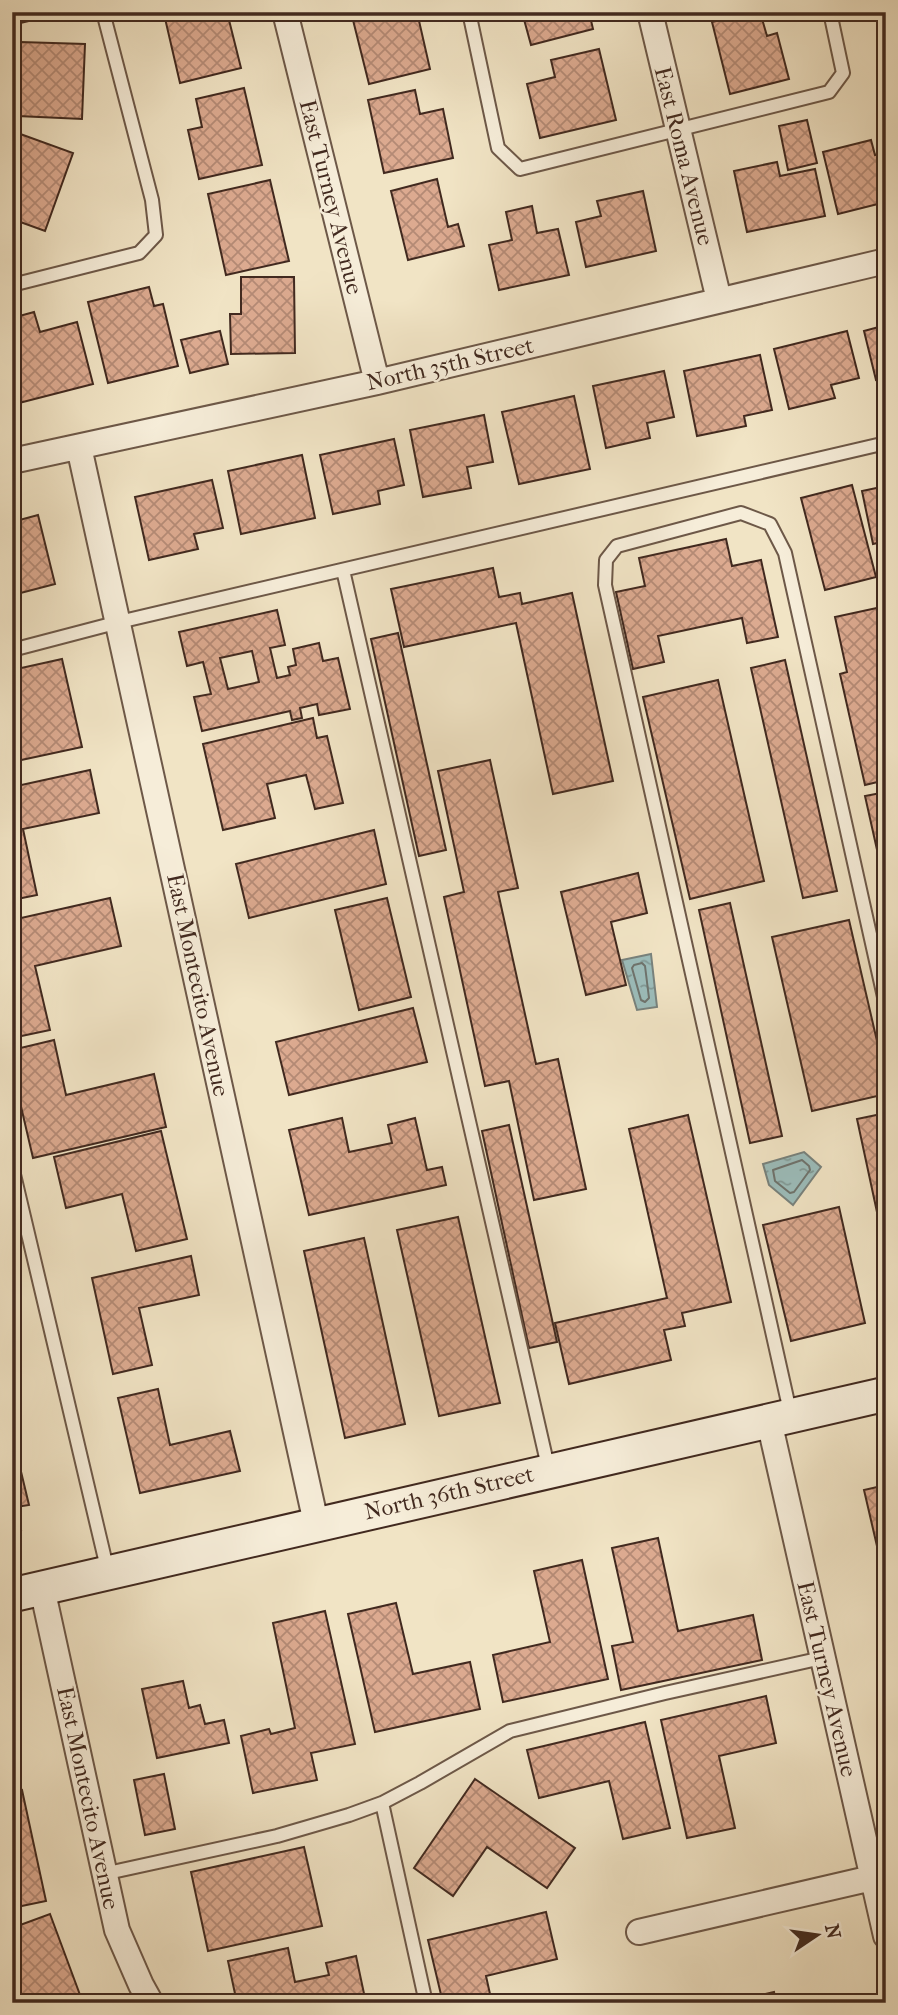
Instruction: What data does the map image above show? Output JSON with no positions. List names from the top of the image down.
{
  "streets": {
    "main road": ["North 36th Street"],
    "street": [
      "East Roma Avenue",
      "East Turney Avenue",
      "North 35th Street",
      "East Montecito Avenue"
    ]
  },
  "crossings": [
    ["East Roma Avenue", "North 35th Street"],
    ["East Turney Avenue", "North 35th Street"],
    ["East Turney Avenue", "North 36th Street"],
    ["North 35th Street", "East Montecito Avenue"],
    ["East Montecito Avenue", "North 36th Street"]
  ],
  "north": "right"
}
